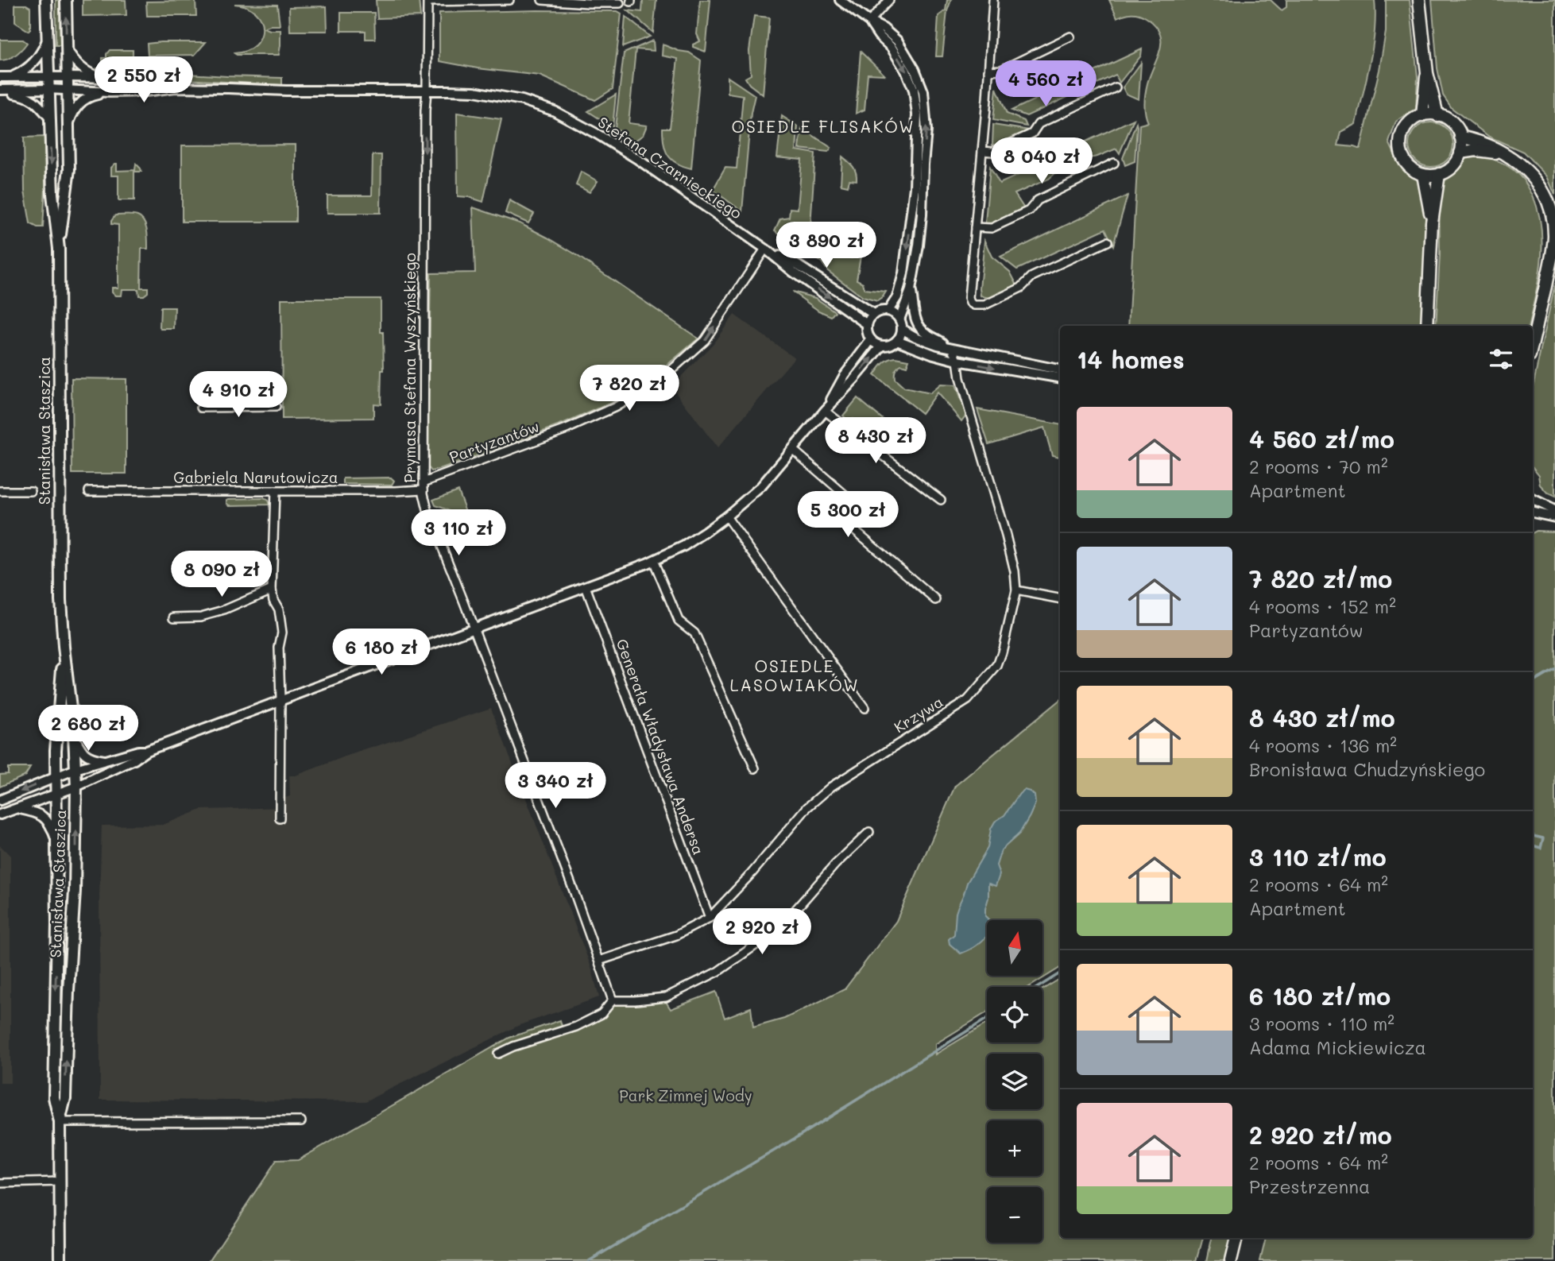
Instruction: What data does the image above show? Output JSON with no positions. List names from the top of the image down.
{
  "streets": {
    "main road": ["Stanisława Staszica"],
    "street": [
      "Stefana Czarnieckiego",
      "Prymasa Stefana Wyszyńskiego",
      "Partyzantów",
      "Gabriela Narutowicza",
      "Krzywa",
      "Generała Władysława Andersa"
    ]
  },
  "crossings": [
    ["Stefana Czarnieckiego", "Prymasa Stefana Wyszyńskiego"],
    ["Stefana Czarnieckiego", "Partyzantów"],
    ["Prymasa Stefana Wyszyńskiego", "Partyzantów"],
    ["Prymasa Stefana Wyszyńskiego", "Gabriela Narutowicza"],
    ["Prymasa Stefana Wyszyńskiego", "Krzywa"],
    ["Partyzantów", "Gabriela Narutowicza"],
    ["Krzywa", "Generała Władysława Andersa"]
  ],
  "one_way": ["Prymasa Stefana Wyszyńskiego", "Partyzantów"],
  "districts": ["OSIEDLE FLISAKÓW", "OSIEDLE LASOWIAKÓW"],
  "parks": ["Park Zimnej Wody"],
  "north": "top",
  "page": {
    "price": [
      "2 550 zł",
      "4 560 zł",
      "8 040 zł",
      "3 890 zł",
      "7 820 zł",
      "4 910 zł",
      "8 430 zł",
      "5 300 zł",
      "3 110 zł",
      "8 090 zł",
      "6 180 zł",
      "2 680 zł",
      "3 340 zł",
      "2 920 zł"
    ],
    "heading": "14 homes",
    "list": [
      {
        "name": "4 560 zł/mo",
        "note": "2 rooms · 70 m² · Apartment"
      },
      {
        "name": "7 820 zł/mo",
        "note": "4 rooms · 152 m² · Partyzantów"
      },
      {
        "name": "8 430 zł/mo",
        "note": "4 rooms · 136 m² · Bronisława Chudzyńskiego"
      },
      {
        "name": "3 110 zł/mo",
        "note": "2 rooms · 64 m² · Apartment"
      },
      {
        "name": "6 180 zł/mo",
        "note": "3 rooms · 110 m² · Adama Mickiewicza"
      },
      {
        "name": "2 920 zł/mo",
        "note": "2 rooms · 64 m² · Przestrzenna"
      }
    ],
    "map_buttons": ["+", "−"]
  }
}
